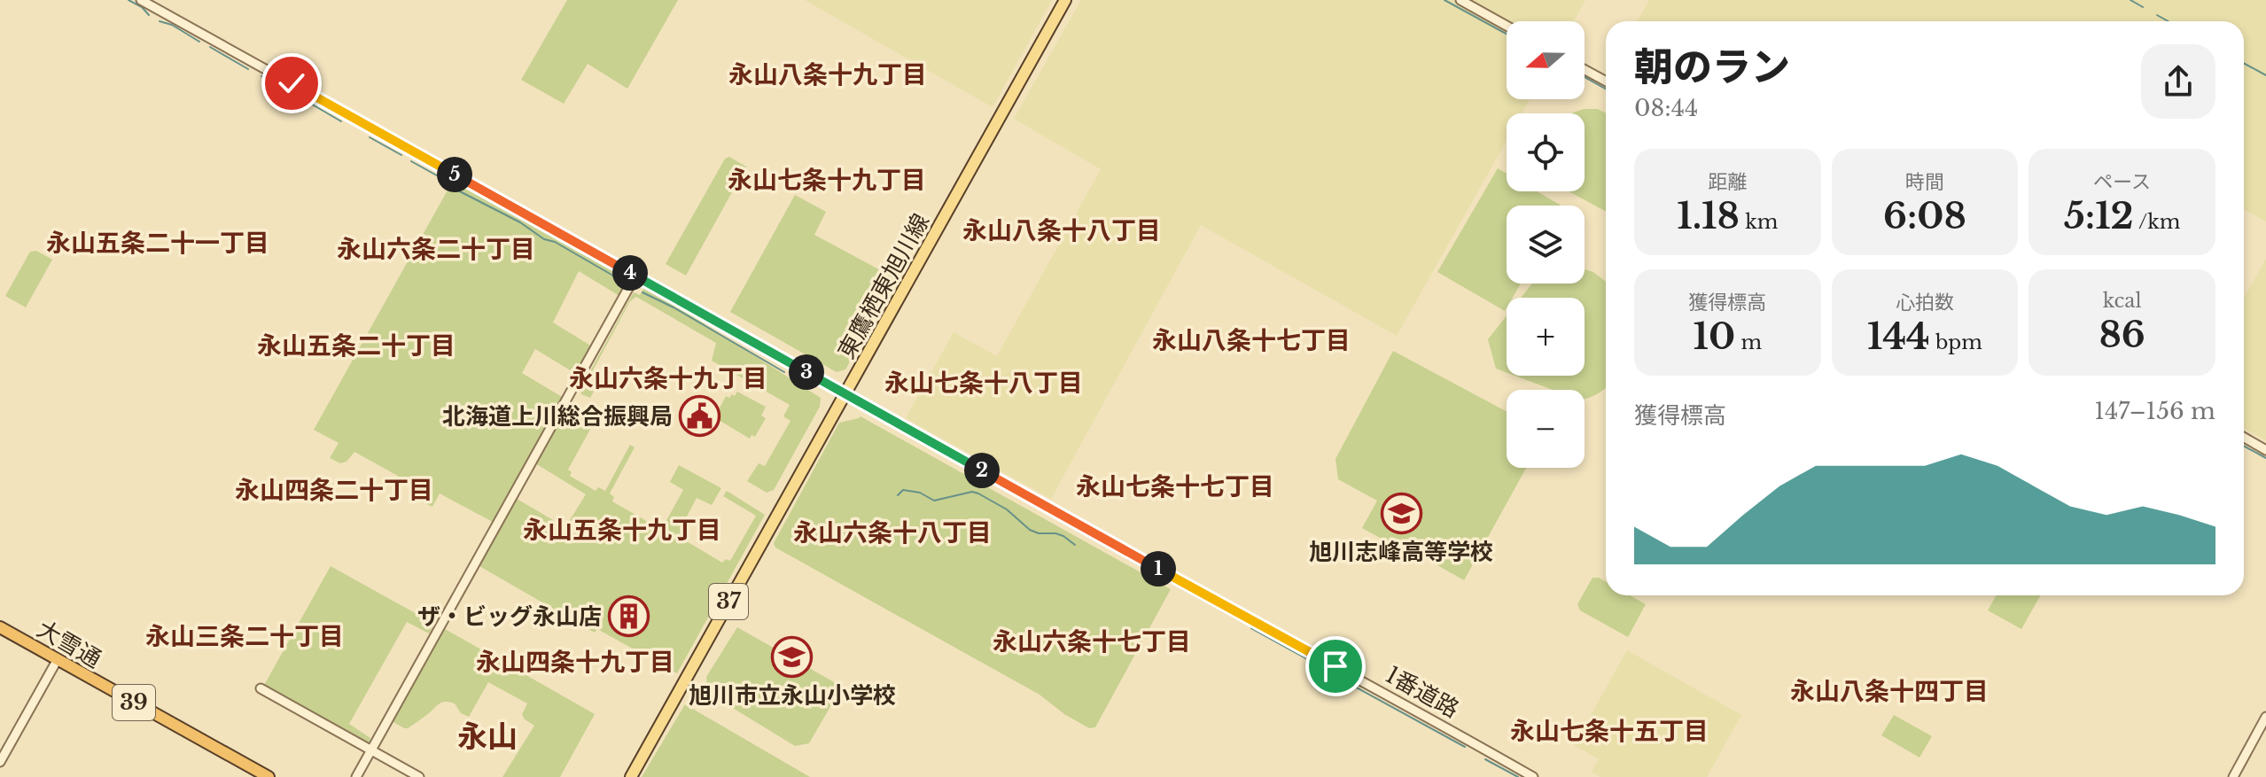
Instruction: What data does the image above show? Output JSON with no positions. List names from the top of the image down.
{
  "streets": {
    "highway": ["大雪通", "39"],
    "main road": ["東鷹栖東旭川線", "37"],
    "street": ["1番道路"]
  },
  "crossings": [
    ["東鷹栖東旭川線", "1番道路"]
  ],
  "districts": [
    "永山八条十九丁目",
    "永山七条十九丁目",
    "永山八条十八丁目",
    "永山五条二十一丁目",
    "永山六条二十丁目",
    "永山八条十七丁目",
    "永山五条二十丁目",
    "永山六条十九丁目",
    "永山七条十八丁目",
    "永山七条十七丁目",
    "永山四条二十丁目",
    "永山五条十九丁目",
    "永山六条十八丁目",
    "永山三条二十丁目",
    "永山六条十七丁目",
    "永山四条十九丁目",
    "永山八条十四丁目",
    "永山七条十五丁目",
    "永山"
  ],
  "places": {
    "public building": ["北海道上川総合振興局"],
    "school or university": ["旭川志峰高等学校", "旭川市立永山小学校"],
    "building": ["ザ・ビッグ永山店"]
  },
  "north": "left",
  "page": {
    "map_buttons": ["+", "−"],
    "heading": ["朝のラン", "08:44"],
    "stats": [
      ["距離", "1.18 km"],
      ["時間", "6:08"],
      ["ペース", "5:12 /km"],
      ["獲得標高", "10 m"],
      ["心拍数", "144 bpm"],
      ["kcal", "86"]
    ],
    "pins": [
      "5",
      "4",
      "3",
      "2",
      "1"
    ],
    "chart": ["獲得標高", "147–156 m"]
  }
}
